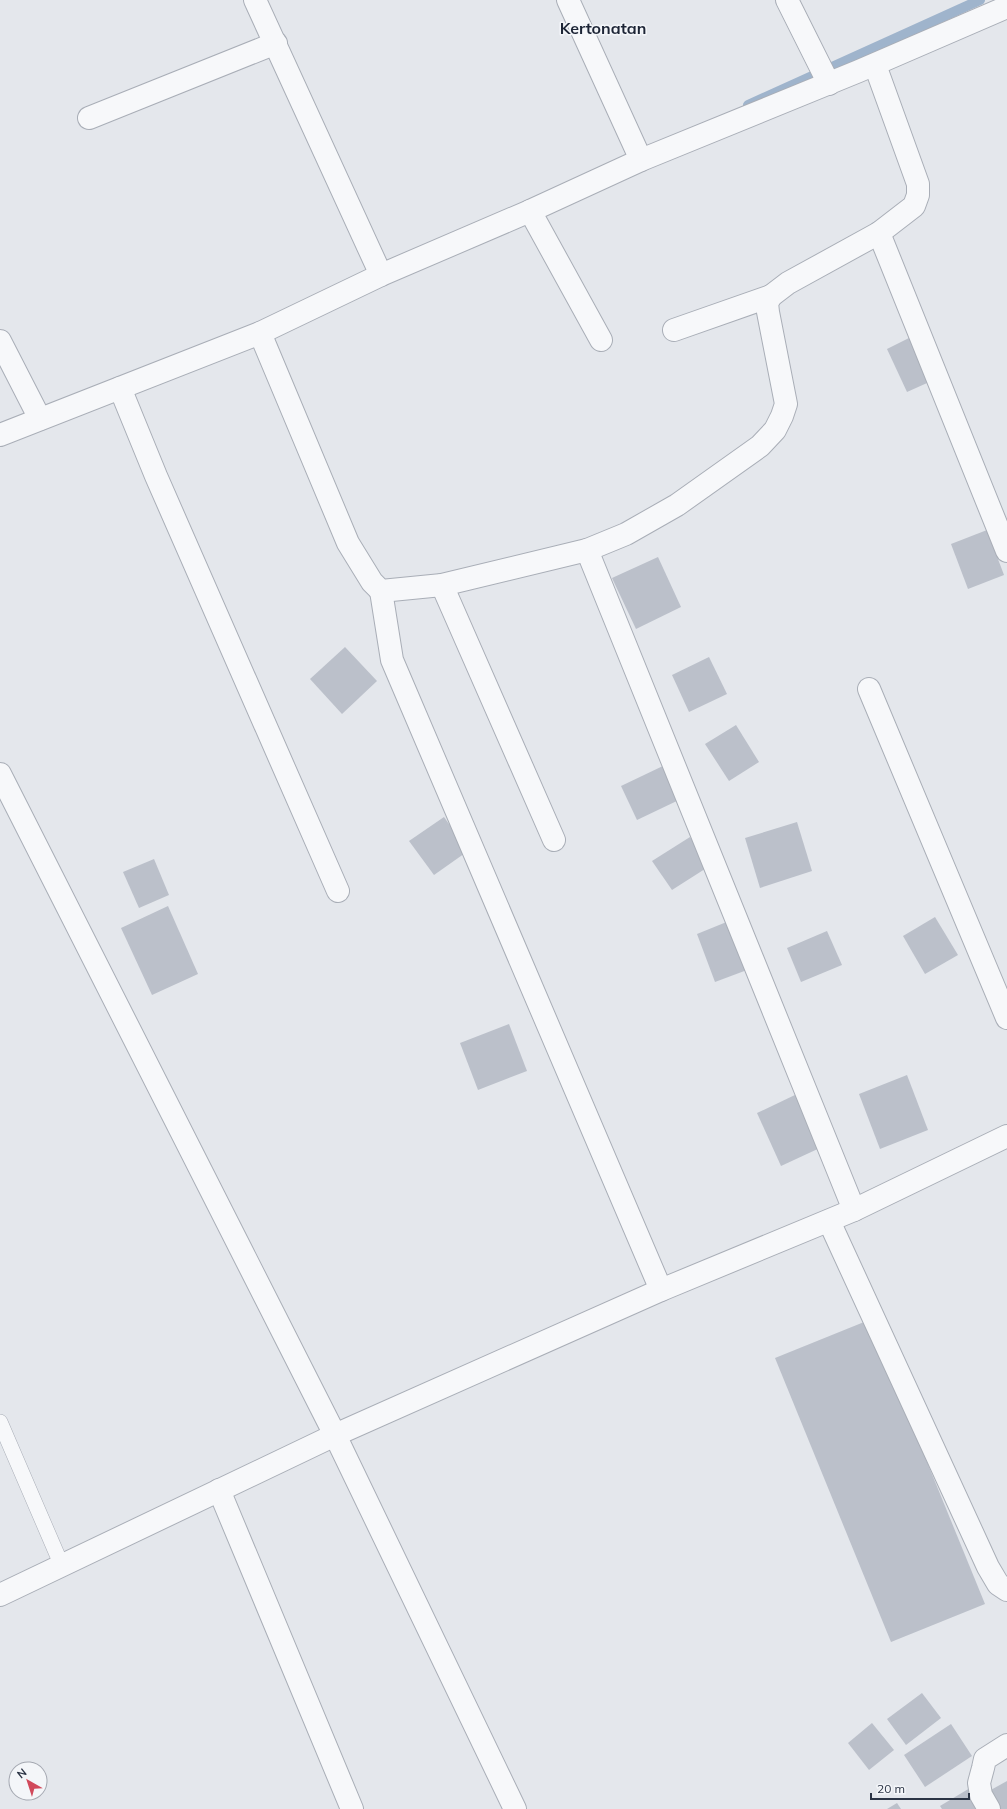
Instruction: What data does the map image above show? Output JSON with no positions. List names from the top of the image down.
{
  "districts": ["Kertonatan"],
  "scale_bar": "20 m",
  "north": "top left"
}
